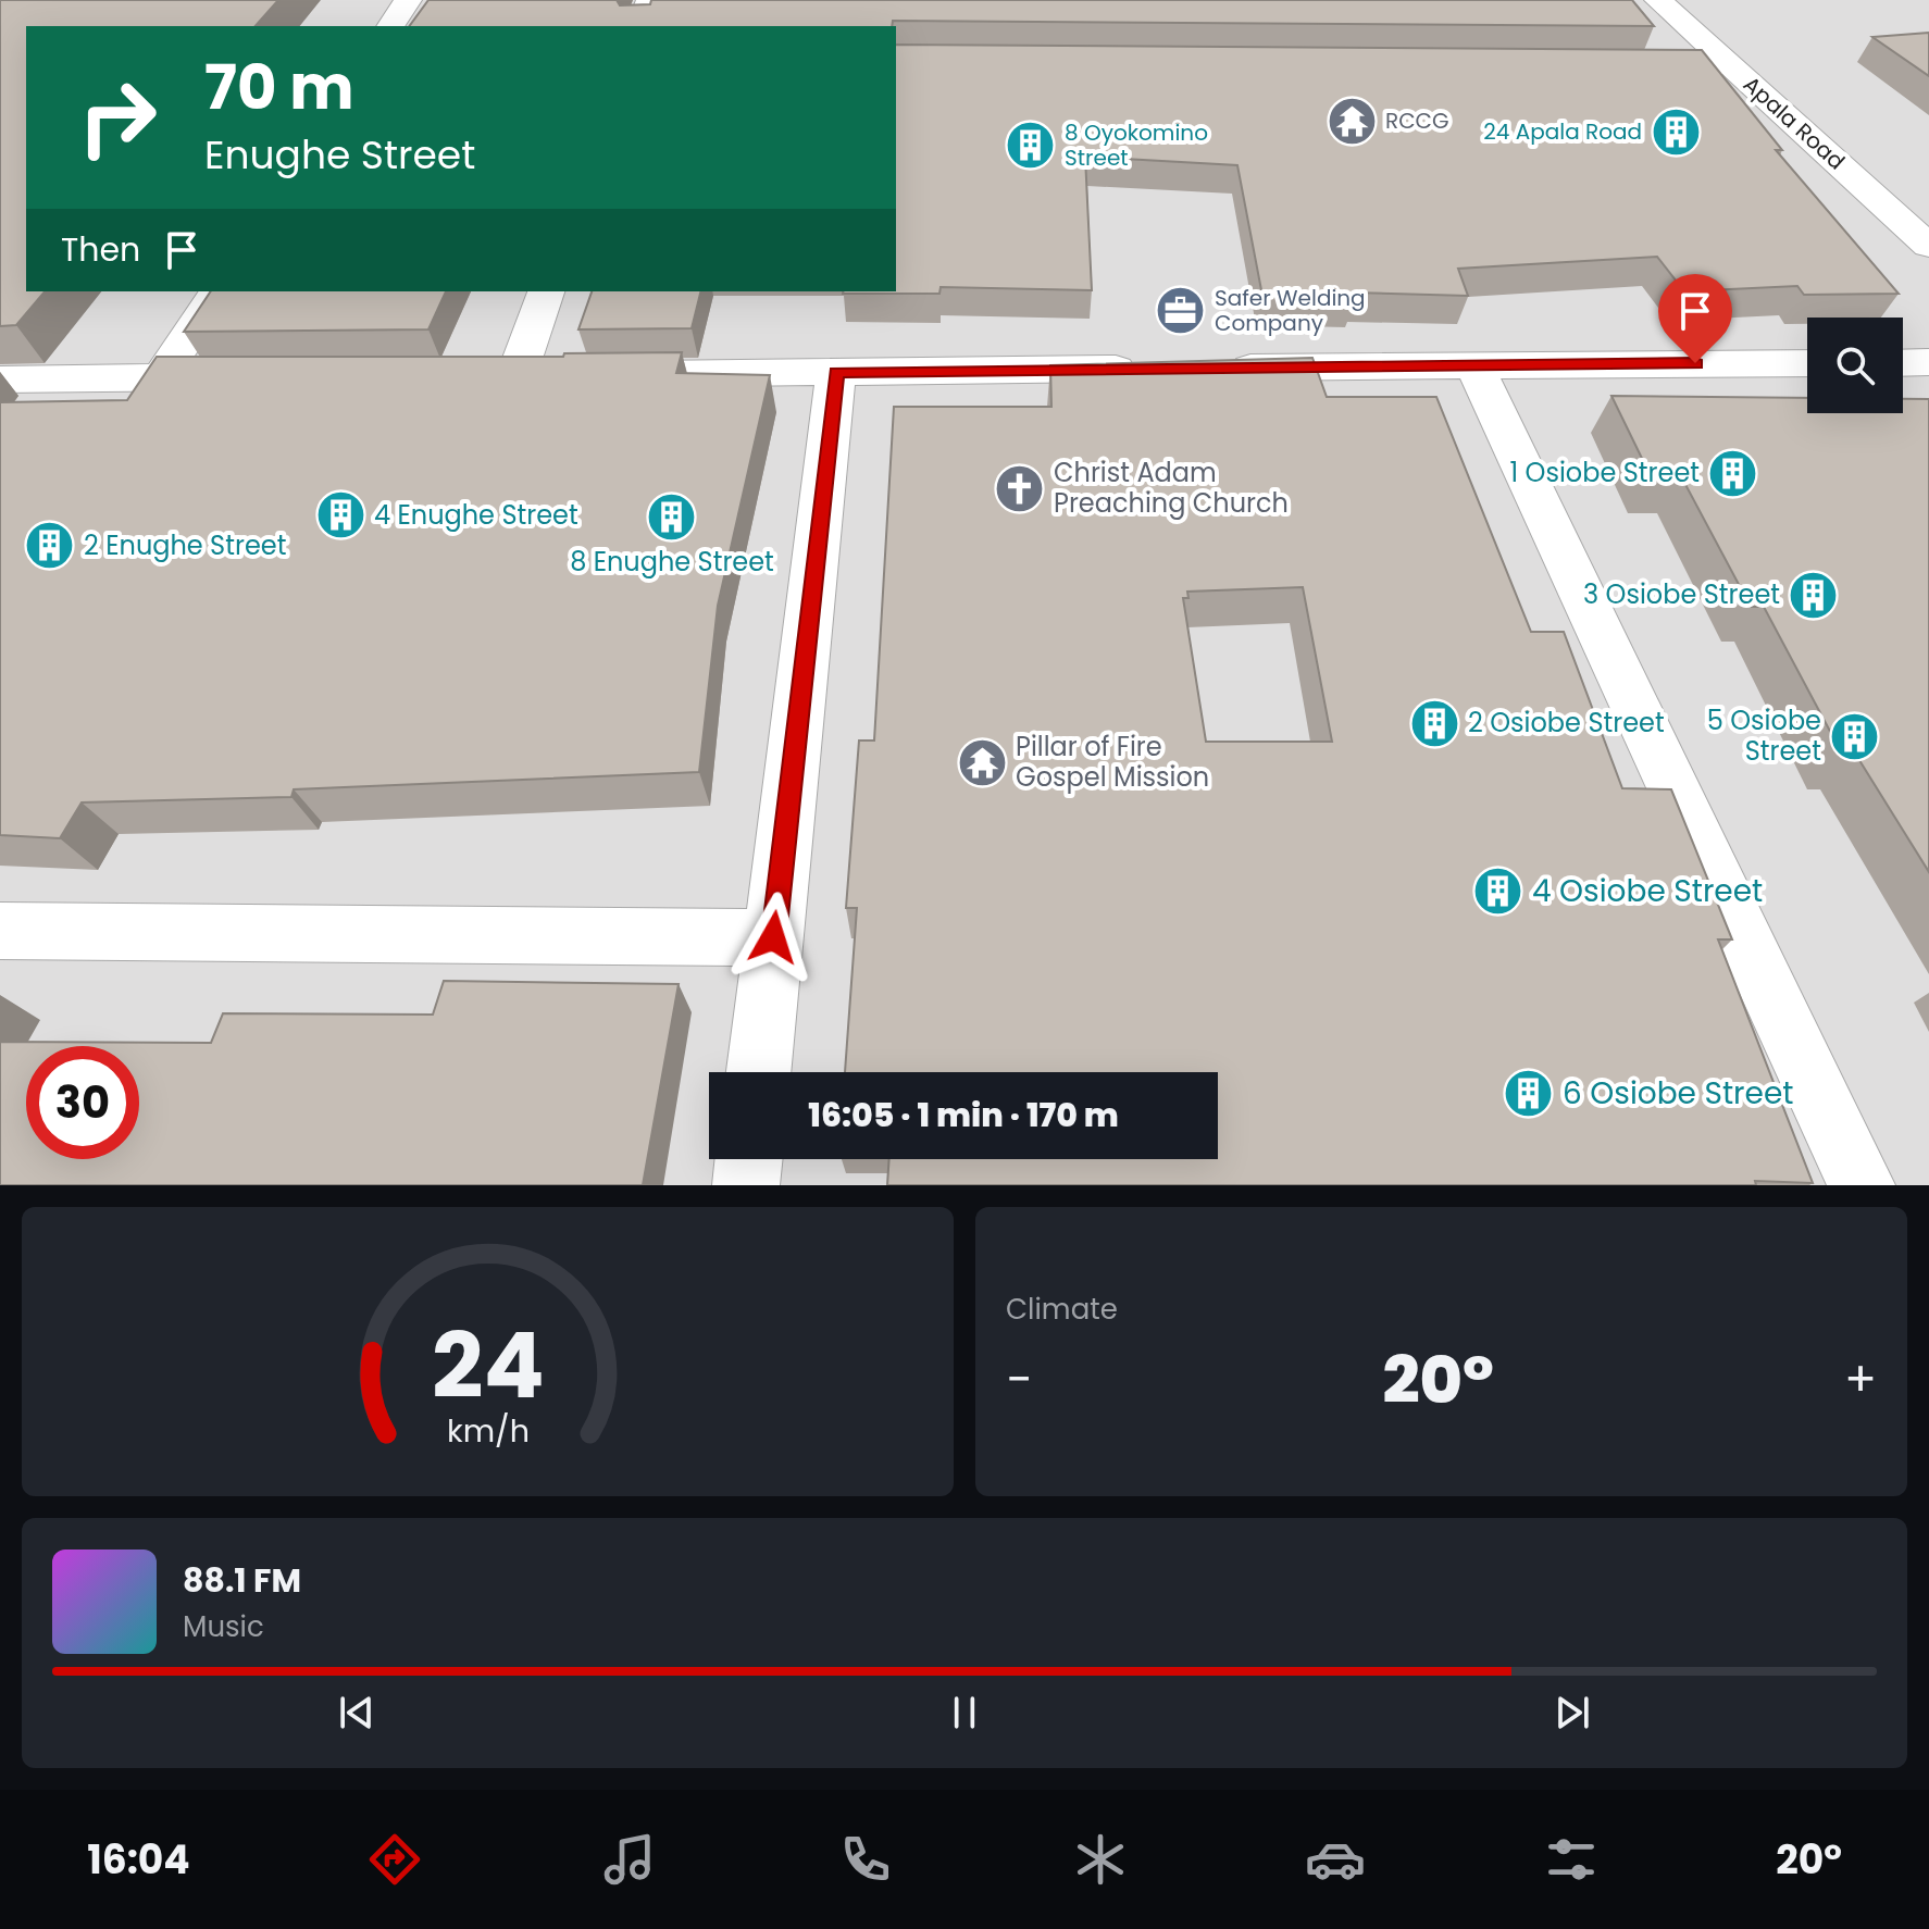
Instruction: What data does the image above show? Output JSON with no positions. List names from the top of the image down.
{
  "streets": {
    "street": ["Apala Road"]
  },
  "places": {
    "temple": ["RCCG", "Pillar of Fire Gospel Mission"],
    "building": [
      "24 Apala Road",
      "8 Oyokomino Street",
      "1 Osiobe Street",
      "4 Enughe Street",
      "8 Enughe Street",
      "2 Enughe Street",
      "3 Osiobe Street",
      "2 Osiobe Street",
      "5 Osiobe Street",
      "4 Osiobe Street",
      "6 Osiobe Street"
    ],
    "office": ["Safer Welding Company"],
    "church": ["Christ Adam Preaching Church"]
  },
  "page": {
    "turn": ["70 m", "Enughe Street"],
    "then": "Then",
    "limit": "30",
    "trip": "16:05 · 1 min · 170 m",
    "tile": "Climate",
    "heat": ["−", "20°", "+"],
    "song": ["88.1 FM", "Music"],
    "tabs": ["16:04", "20°"],
    "gauge": ["24", "km/h"]
  }
}
